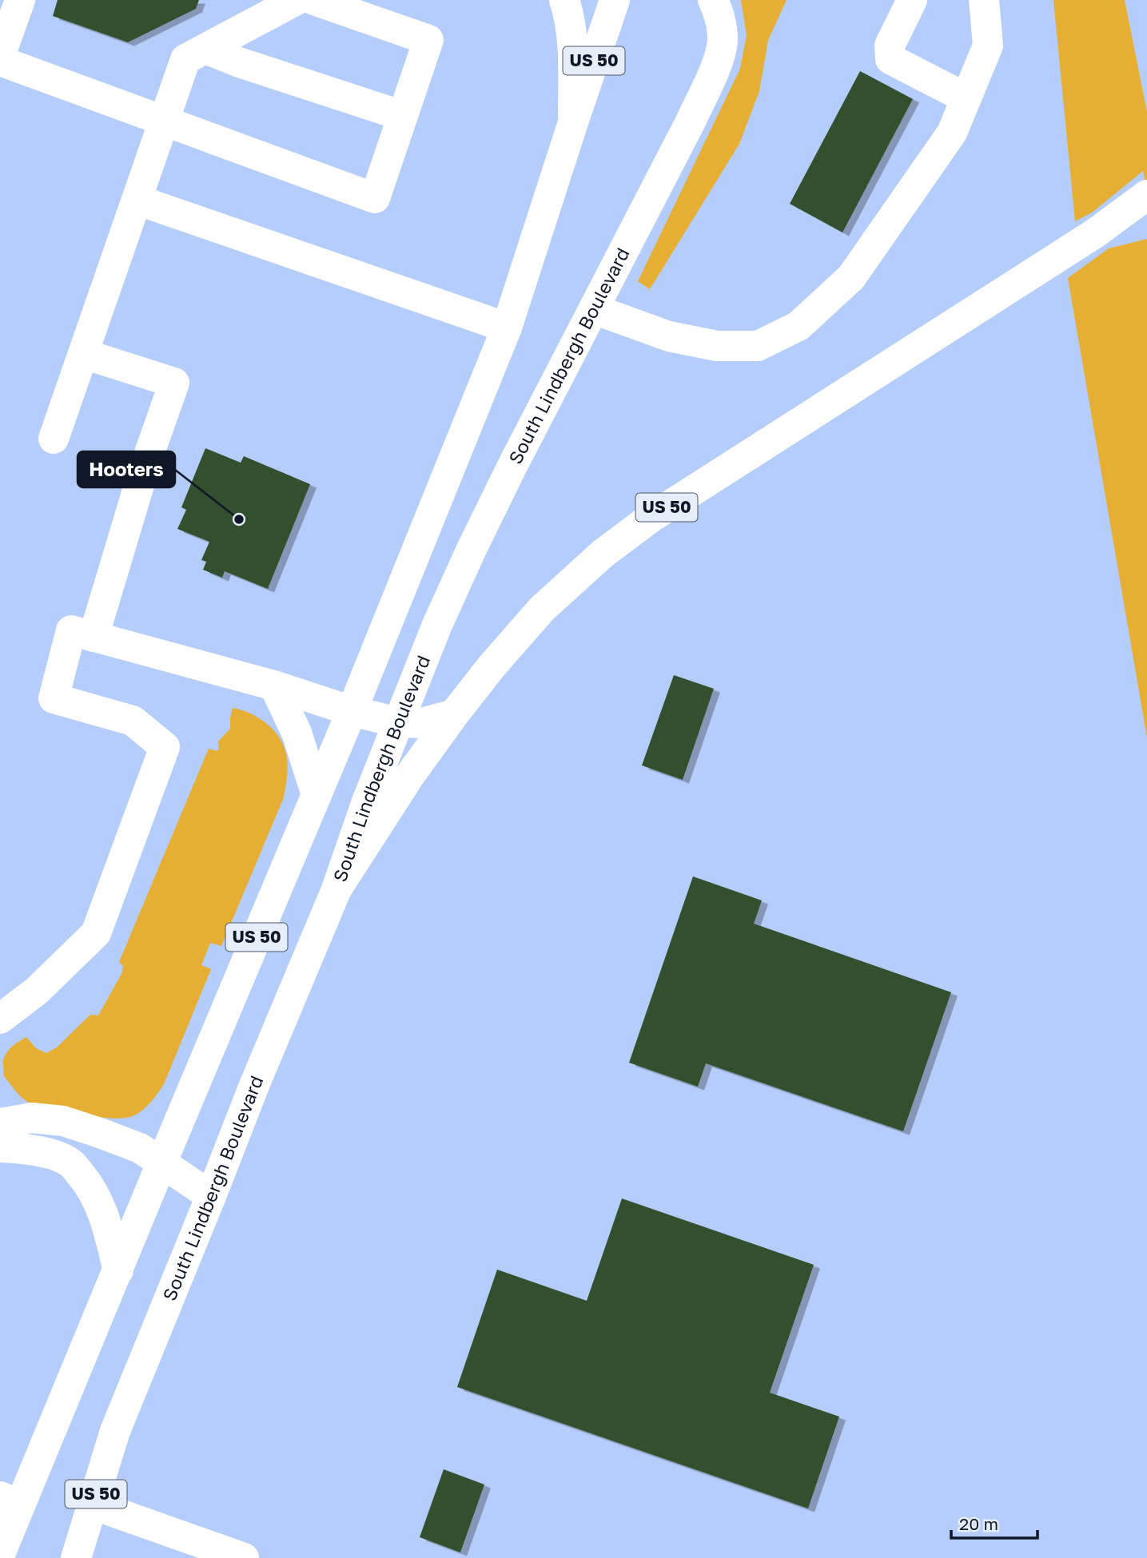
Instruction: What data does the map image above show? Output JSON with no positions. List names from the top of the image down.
{
  "streets": {
    "main road": ["US 50", "South Lindbergh Boulevard"]
  },
  "crossings": [
    ["US 50", "South Lindbergh Boulevard"]
  ],
  "places": ["Hooters"],
  "scale_bar": "20 m"
}
